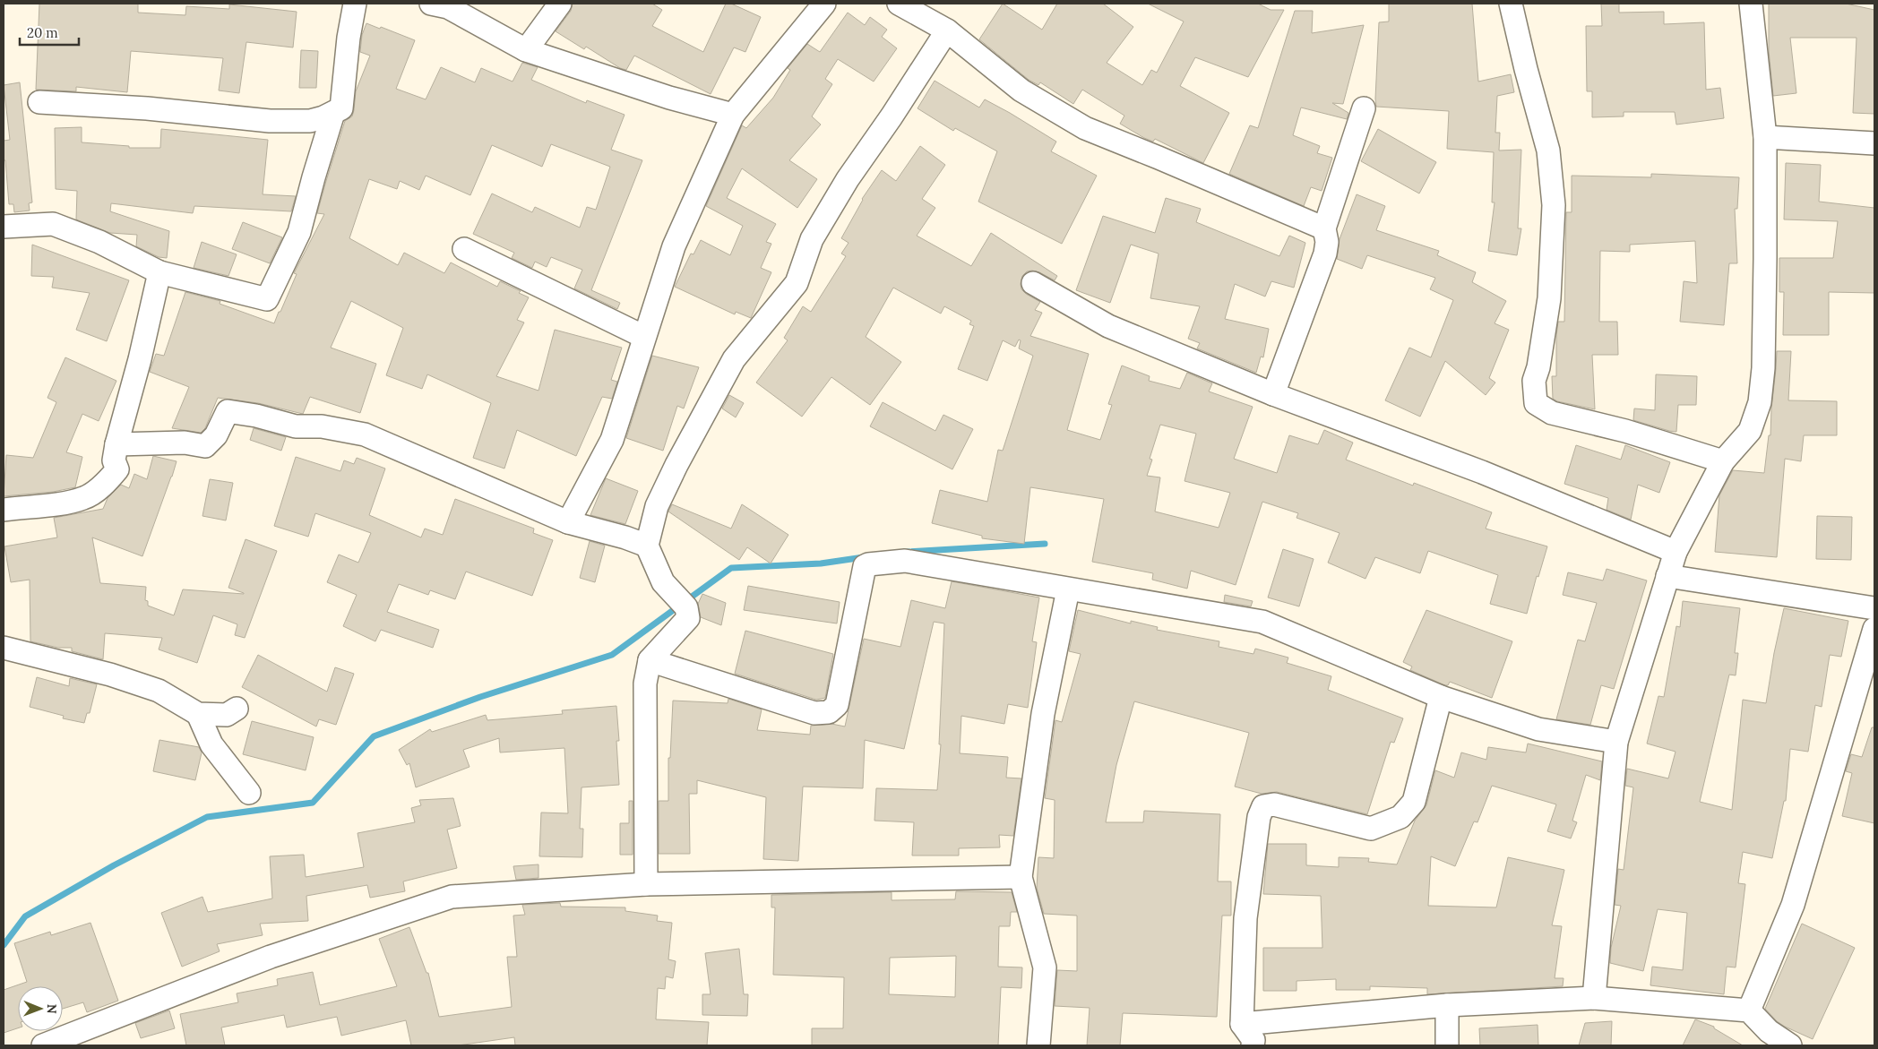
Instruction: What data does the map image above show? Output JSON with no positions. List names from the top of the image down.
{
  "scale_bar": "20 m",
  "north": "right"
}
